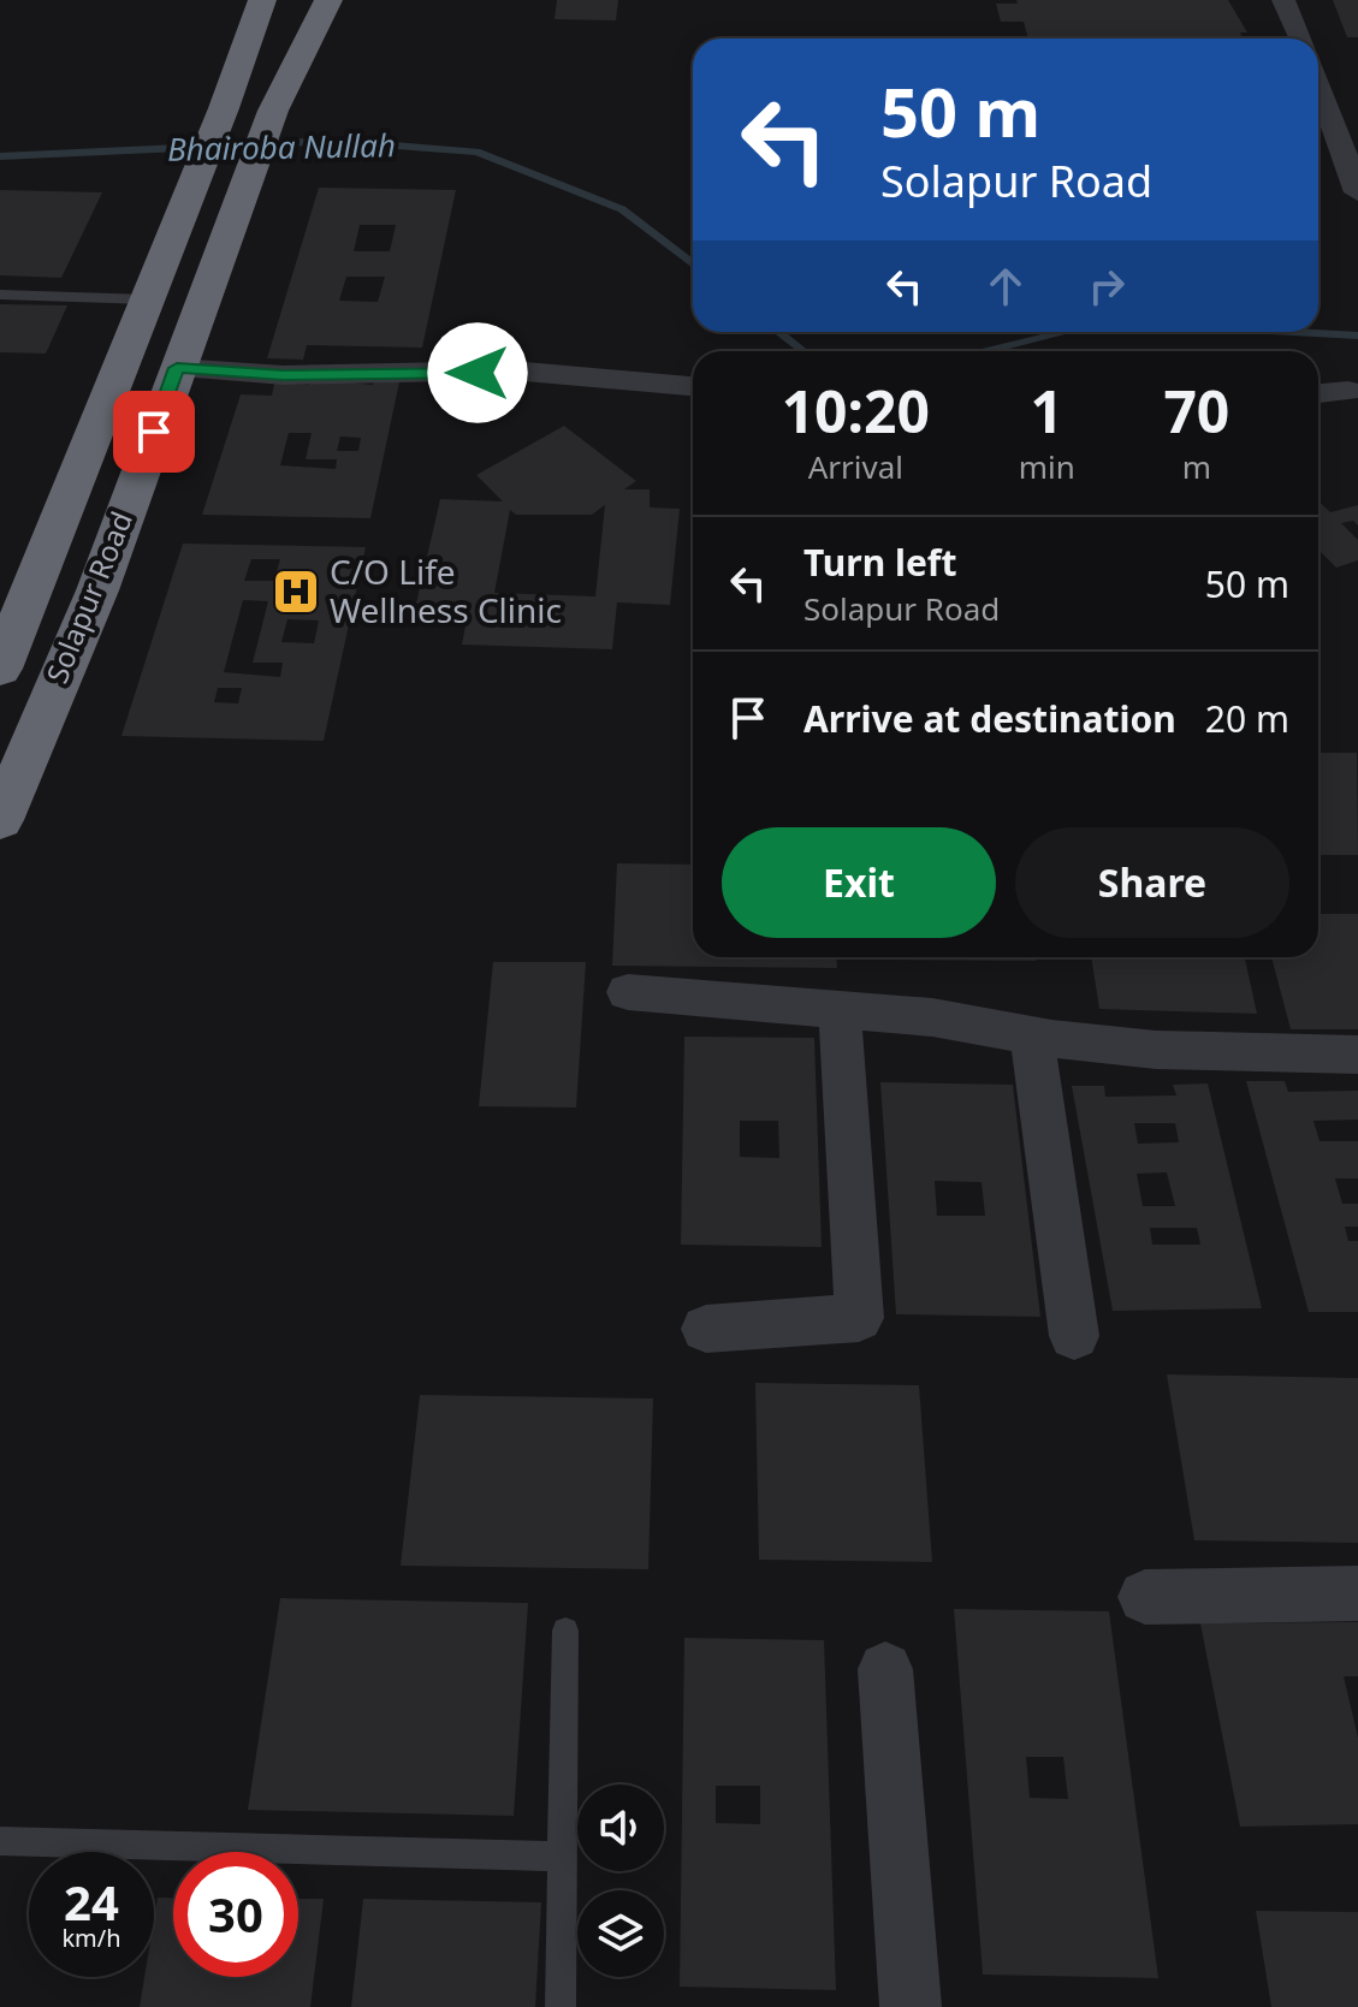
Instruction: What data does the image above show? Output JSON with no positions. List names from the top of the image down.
{
  "streets": {
    "highway": ["Solapur Road"]
  },
  "water": ["Bhairoba Nullah"],
  "places": {
    "hospital": ["C/O Life Wellness Clinic"]
  },
  "page": {
    "turn": ["50 m", "Solapur Road"],
    "eta": [
      "10:20",
      "Arrival",
      "1",
      "min",
      "70",
      "m"
    ],
    "list": [
      {
        "name": "Turn left",
        "note": "Solapur Road",
        "value": "50 m"
      },
      {
        "name": "Arrive at destination",
        "value": "20 m"
      }
    ],
    "buttons": ["Exit", "Share"],
    "speed": "24 km/h",
    "limit": "30"
  }
}
